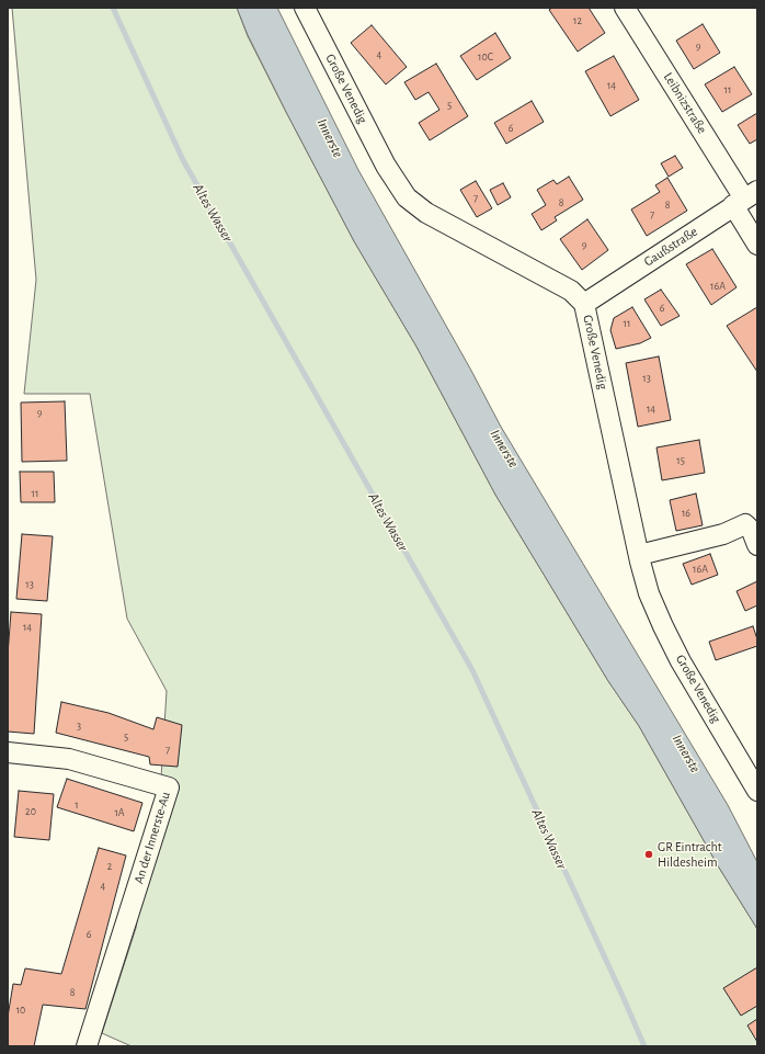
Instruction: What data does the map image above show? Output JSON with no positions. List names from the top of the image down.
{
  "streets": {
    "street": [
      "Große Venedig",
      "Leibnizstraße",
      "Gaußstraße",
      "An der Innerste-Au"
    ]
  },
  "crossings": [
    ["Große Venedig", "Gaußstraße"],
    ["Leibnizstraße", "Gaußstraße"]
  ],
  "water": ["Innerste", "Altes Wasser"],
  "places": ["GR Eintracht Hildesheim"],
  "house_numbers": [
    "12",
    "9",
    "4",
    "10C",
    "14",
    "11",
    "5",
    "6",
    "7",
    "8",
    "8",
    "7",
    "9",
    "16A",
    "6",
    "11",
    "13",
    "14",
    "9",
    "15",
    "11",
    "16",
    "16A",
    "13",
    "14",
    "3",
    "5",
    "7",
    "1",
    "20",
    "1A",
    "2",
    "4",
    "6",
    "8",
    "10"
  ]
}
